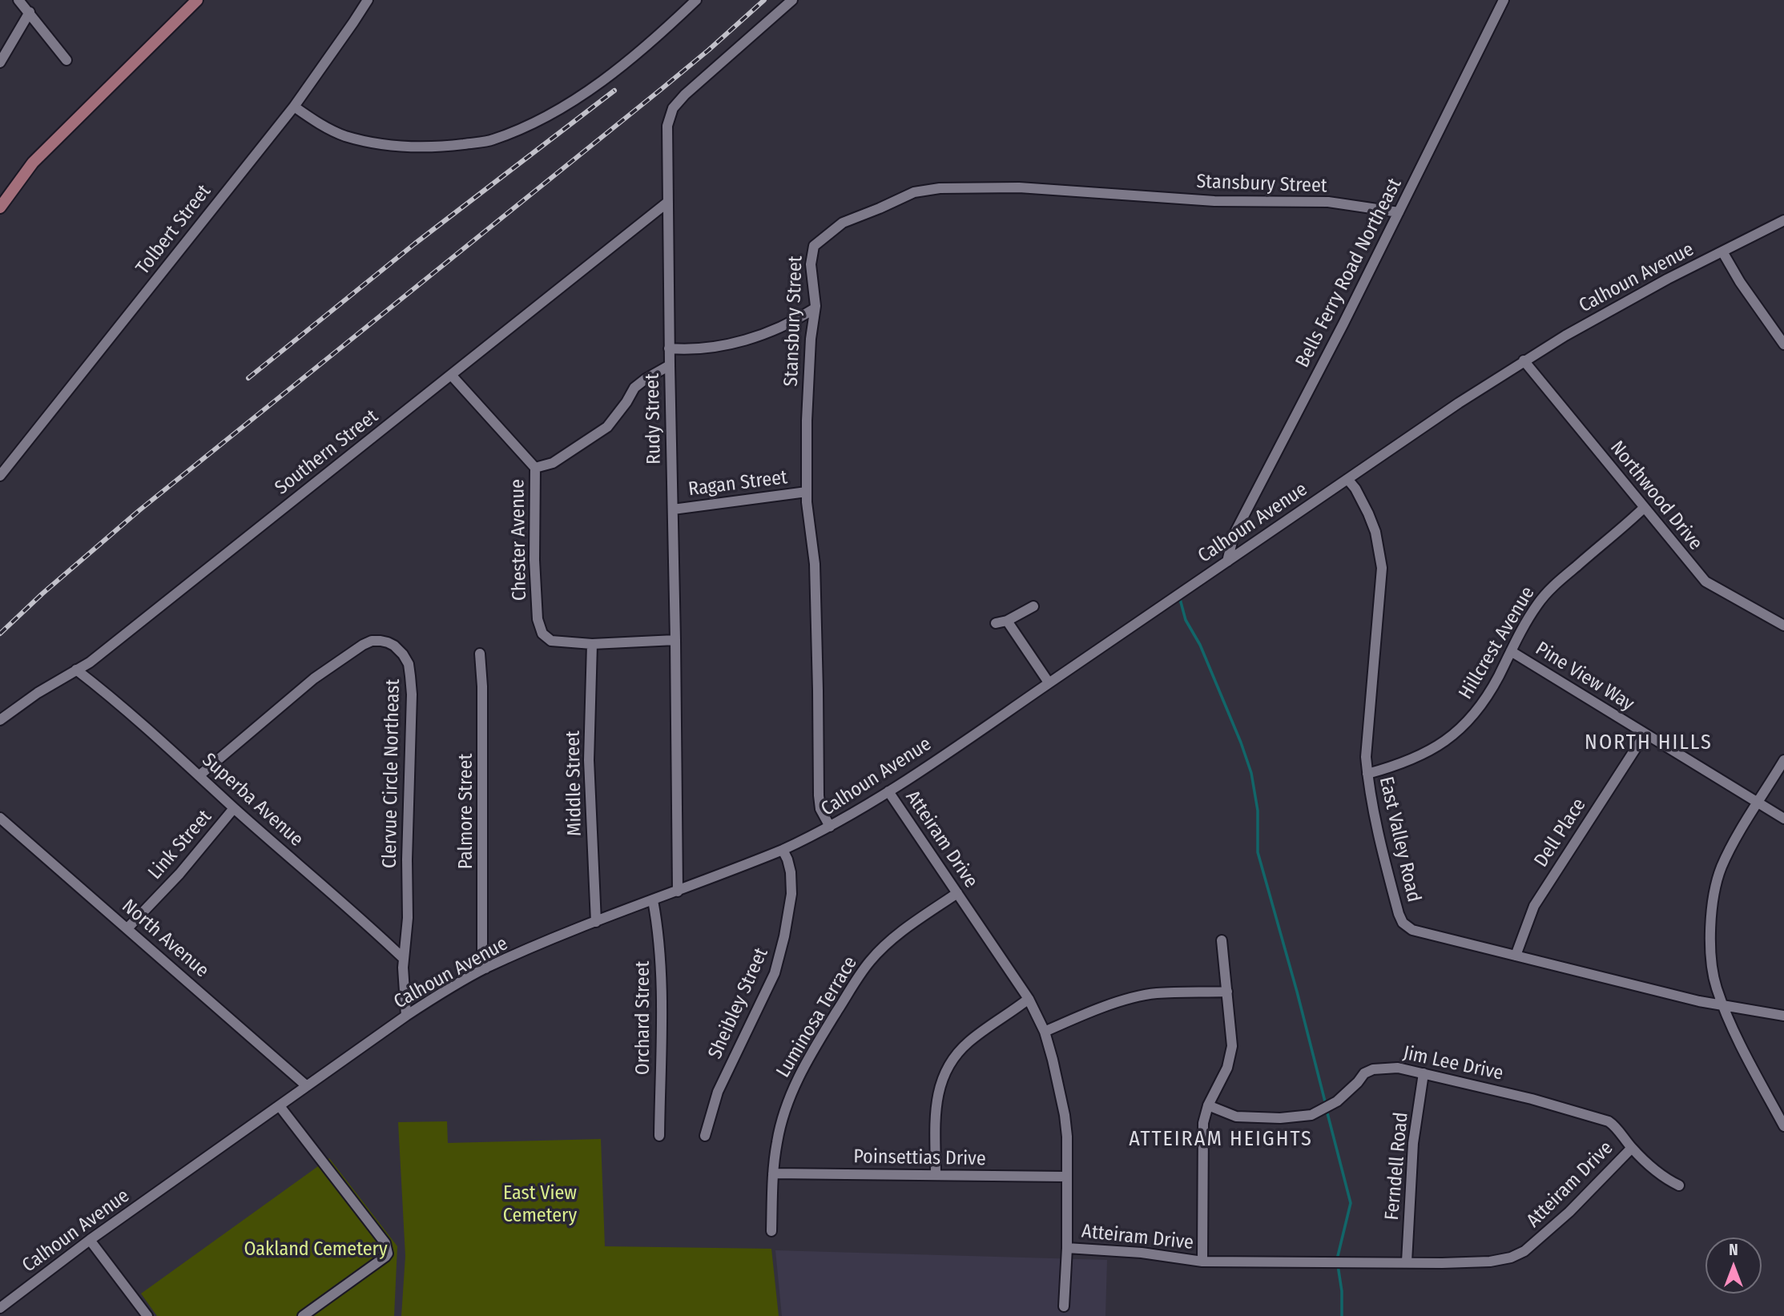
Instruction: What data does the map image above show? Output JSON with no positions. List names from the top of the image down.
{
  "streets": {
    "street": [
      "Stansbury Street",
      "Tolbert Street",
      "Bells Ferry Road Northeast",
      "Calhoun Avenue",
      "Rudy Street",
      "Southern Street",
      "Ragan Street",
      "Northwood Drive",
      "Chester Avenue",
      "Hillcrest Avenue",
      "Pine View Way",
      "Clervue Circle Northeast",
      "Middle Street",
      "Superba Avenue",
      "Palmore Street",
      "Dell Place",
      "Atteiram Drive",
      "East Valley Road",
      "Link Street",
      "North Avenue",
      "Sheibley Street",
      "Luminosa Terrace",
      "Orchard Street",
      "Jim Lee Drive",
      "Poinsettias Drive",
      "Ferndell Road"
    ]
  },
  "crossings": [
    ["Stansbury Street", "Bells Ferry Road Northeast"],
    ["Stansbury Street", "Calhoun Avenue"],
    ["Stansbury Street", "Ragan Street"],
    ["Bells Ferry Road Northeast", "Calhoun Avenue"],
    ["Calhoun Avenue", "Rudy Street"],
    ["Calhoun Avenue", "Northwood Drive"],
    ["Calhoun Avenue", "Clervue Circle Northeast"],
    ["Calhoun Avenue", "Middle Street"],
    ["Calhoun Avenue", "Palmore Street"],
    ["Calhoun Avenue", "Atteiram Drive"],
    ["Calhoun Avenue", "East Valley Road"],
    ["Calhoun Avenue", "North Avenue"],
    ["Calhoun Avenue", "Sheibley Street"],
    ["Calhoun Avenue", "Orchard Street"],
    ["Rudy Street", "Southern Street"],
    ["Rudy Street", "Ragan Street"],
    ["Southern Street", "Chester Avenue"],
    ["Southern Street", "Superba Avenue"],
    ["Northwood Drive", "Hillcrest Avenue"],
    ["Chester Avenue", "Middle Street"],
    ["Hillcrest Avenue", "Pine View Way"],
    ["Hillcrest Avenue", "East Valley Road"],
    ["Pine View Way", "Dell Place"],
    ["Clervue Circle Northeast", "Superba Avenue"],
    ["Superba Avenue", "Link Street"],
    ["Dell Place", "East Valley Road"],
    ["Atteiram Drive", "Luminosa Terrace"],
    ["Atteiram Drive", "Jim Lee Drive"],
    ["Atteiram Drive", "Poinsettias Drive"],
    ["Atteiram Drive", "Ferndell Road"],
    ["Link Street", "North Avenue"],
    ["Luminosa Terrace", "Poinsettias Drive"],
    ["Jim Lee Drive", "Ferndell Road"]
  ],
  "districts": ["NORTH HILLS", "ATTEIRAM HEIGHTS"],
  "parks": ["East View Cemetery", "Oakland Cemetery"],
  "north": "top"
}
